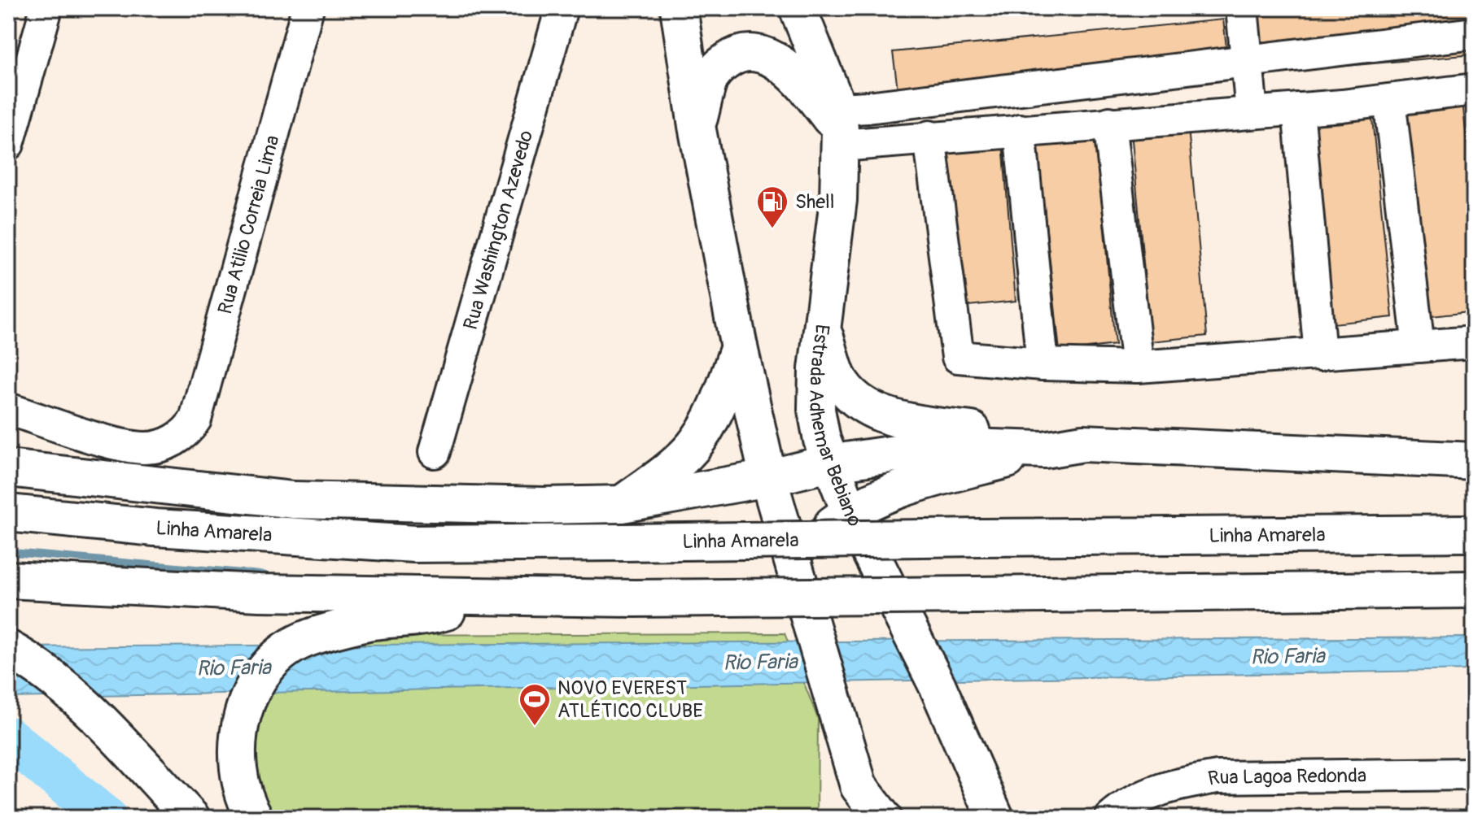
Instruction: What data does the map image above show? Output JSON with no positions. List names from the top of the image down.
{
  "streets": {
    "main road": ["Estrada Adhemar Bebiano", "Linha Amarela"],
    "street": ["Rua Atilio Correia Lima", "Rua Washington Azevedo", "Rua Lagoa Redonda"]
  },
  "water": ["Rio Faria"],
  "places": {
    "fuel station": ["Shell"],
    "sports": ["NOVO EVEREST ATLÉTICO CLUBE"]
  }
}
